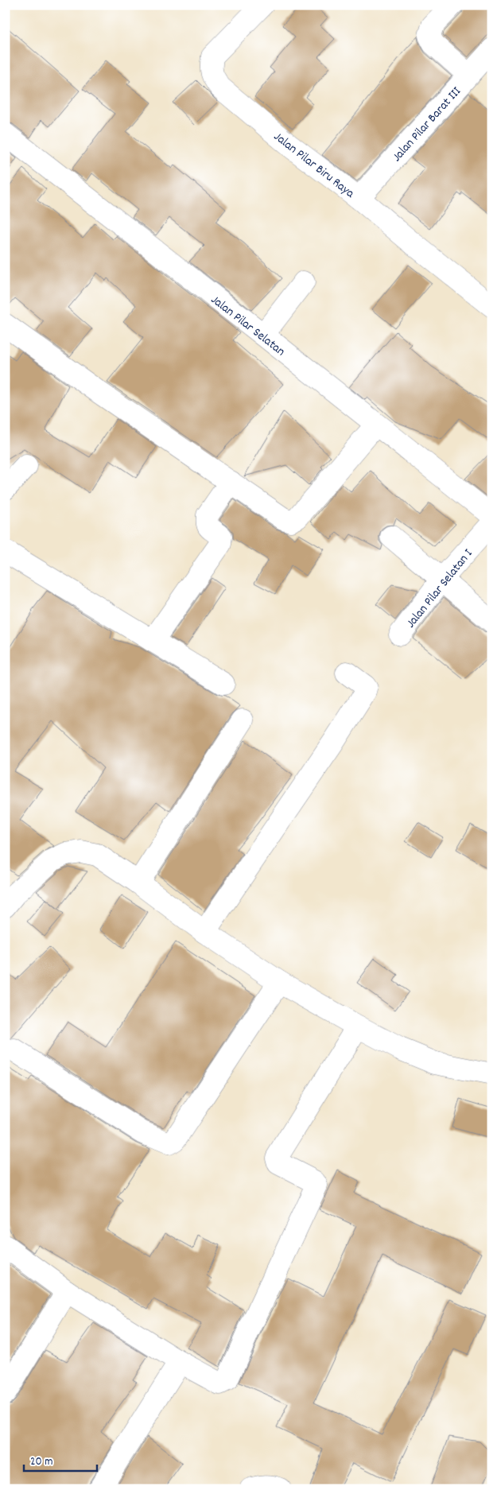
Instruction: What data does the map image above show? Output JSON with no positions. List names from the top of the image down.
{
  "streets": {
    "street": [
      "Jalan Pilar Barat III",
      "Jalan Pilar Biru Raya",
      "Jalan Pilar Selatan",
      "Jalan Pilar Selatan I"
    ]
  },
  "crossings": [
    ["Jalan Pilar Barat III", "Jalan Pilar Biru Raya"]
  ],
  "scale_bar": "20 m"
}
